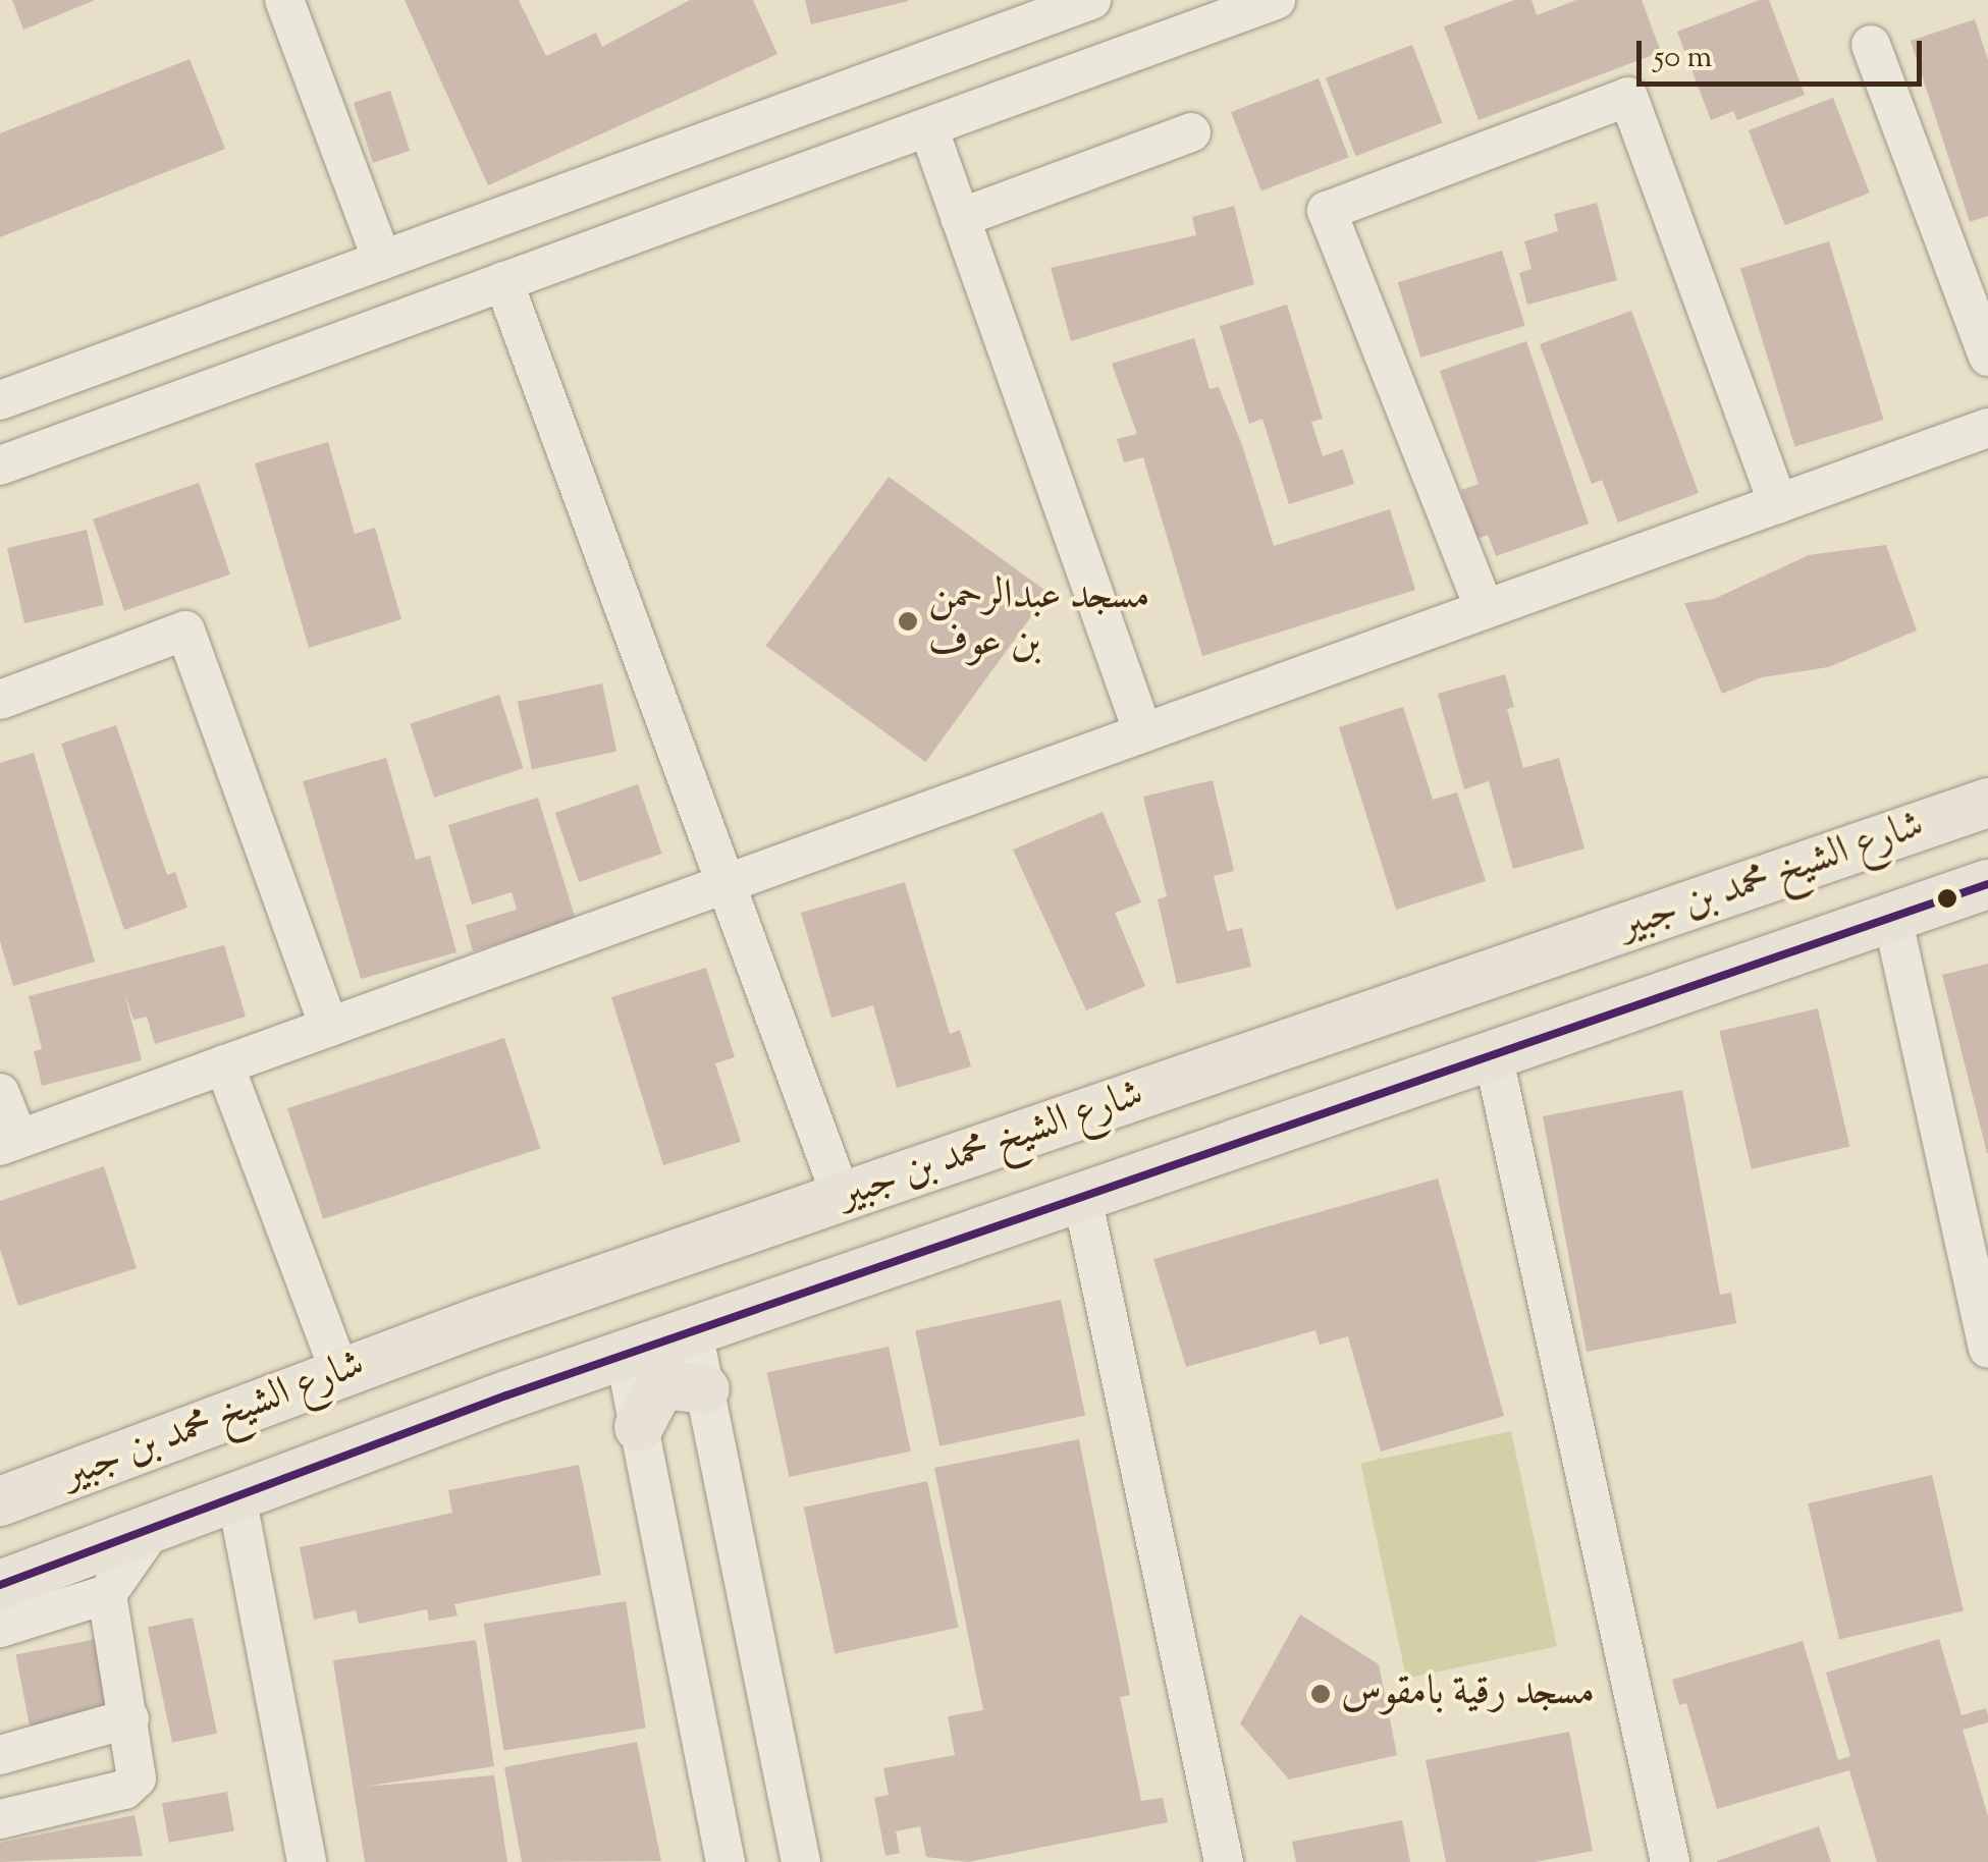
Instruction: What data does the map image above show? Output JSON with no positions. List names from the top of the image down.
{
  "streets": {
    "main road": ["شارع الشيخ محمد بن جبير"]
  },
  "places": ["مسجد عبدالرحمن بن عوف", "مسجد رقية بامقوس"],
  "scale_bar": "50 m"
}
